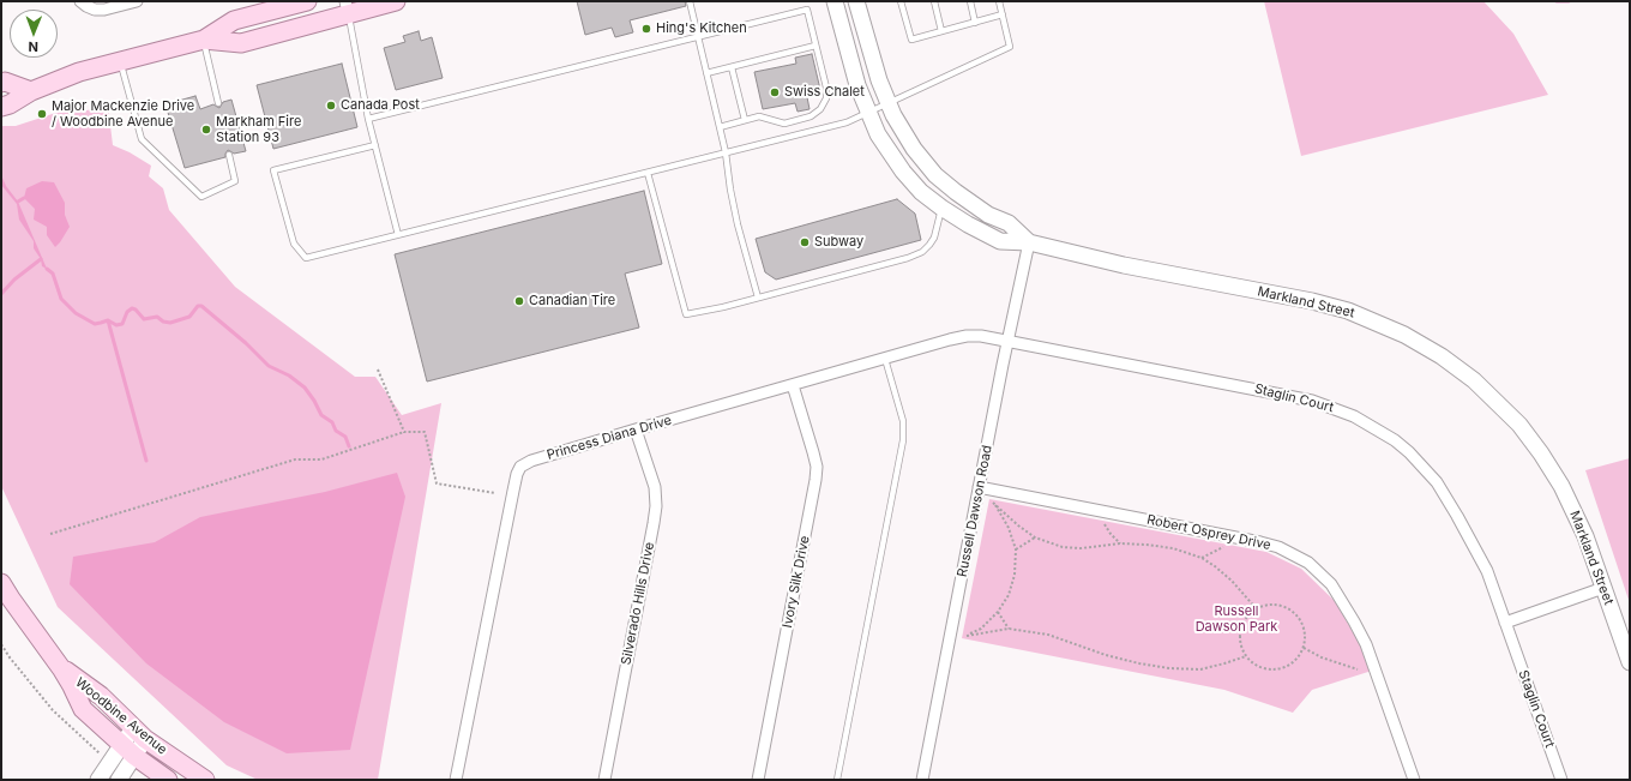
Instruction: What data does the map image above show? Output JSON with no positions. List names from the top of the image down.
{
  "streets": {
    "main road": ["Woodbine Avenue"],
    "street": [
      "Markland Street",
      "Staglin Court",
      "Princess Diana Drive",
      "Russell Dawson Road",
      "Robert Osprey Drive",
      "Ivory Silk Drive",
      "Silverado Hills Drive"
    ]
  },
  "crossings": [
    ["Markland Street", "Russell Dawson Road"],
    ["Staglin Court", "Princess Diana Drive"],
    ["Staglin Court", "Russell Dawson Road"],
    ["Princess Diana Drive", "Russell Dawson Road"],
    ["Princess Diana Drive", "Ivory Silk Drive"],
    ["Princess Diana Drive", "Silverado Hills Drive"],
    ["Russell Dawson Road", "Robert Osprey Drive"]
  ],
  "parks": ["Russell Dawson Park"],
  "places": [
    "Hing's Kitchen",
    "Swiss Chalet",
    "Canada Post",
    "Major Mackenzie Drive / Woodbine Avenue",
    "Markham Fire Station 93",
    "Subway",
    "Canadian Tire"
  ],
  "north": "bottom"
}
